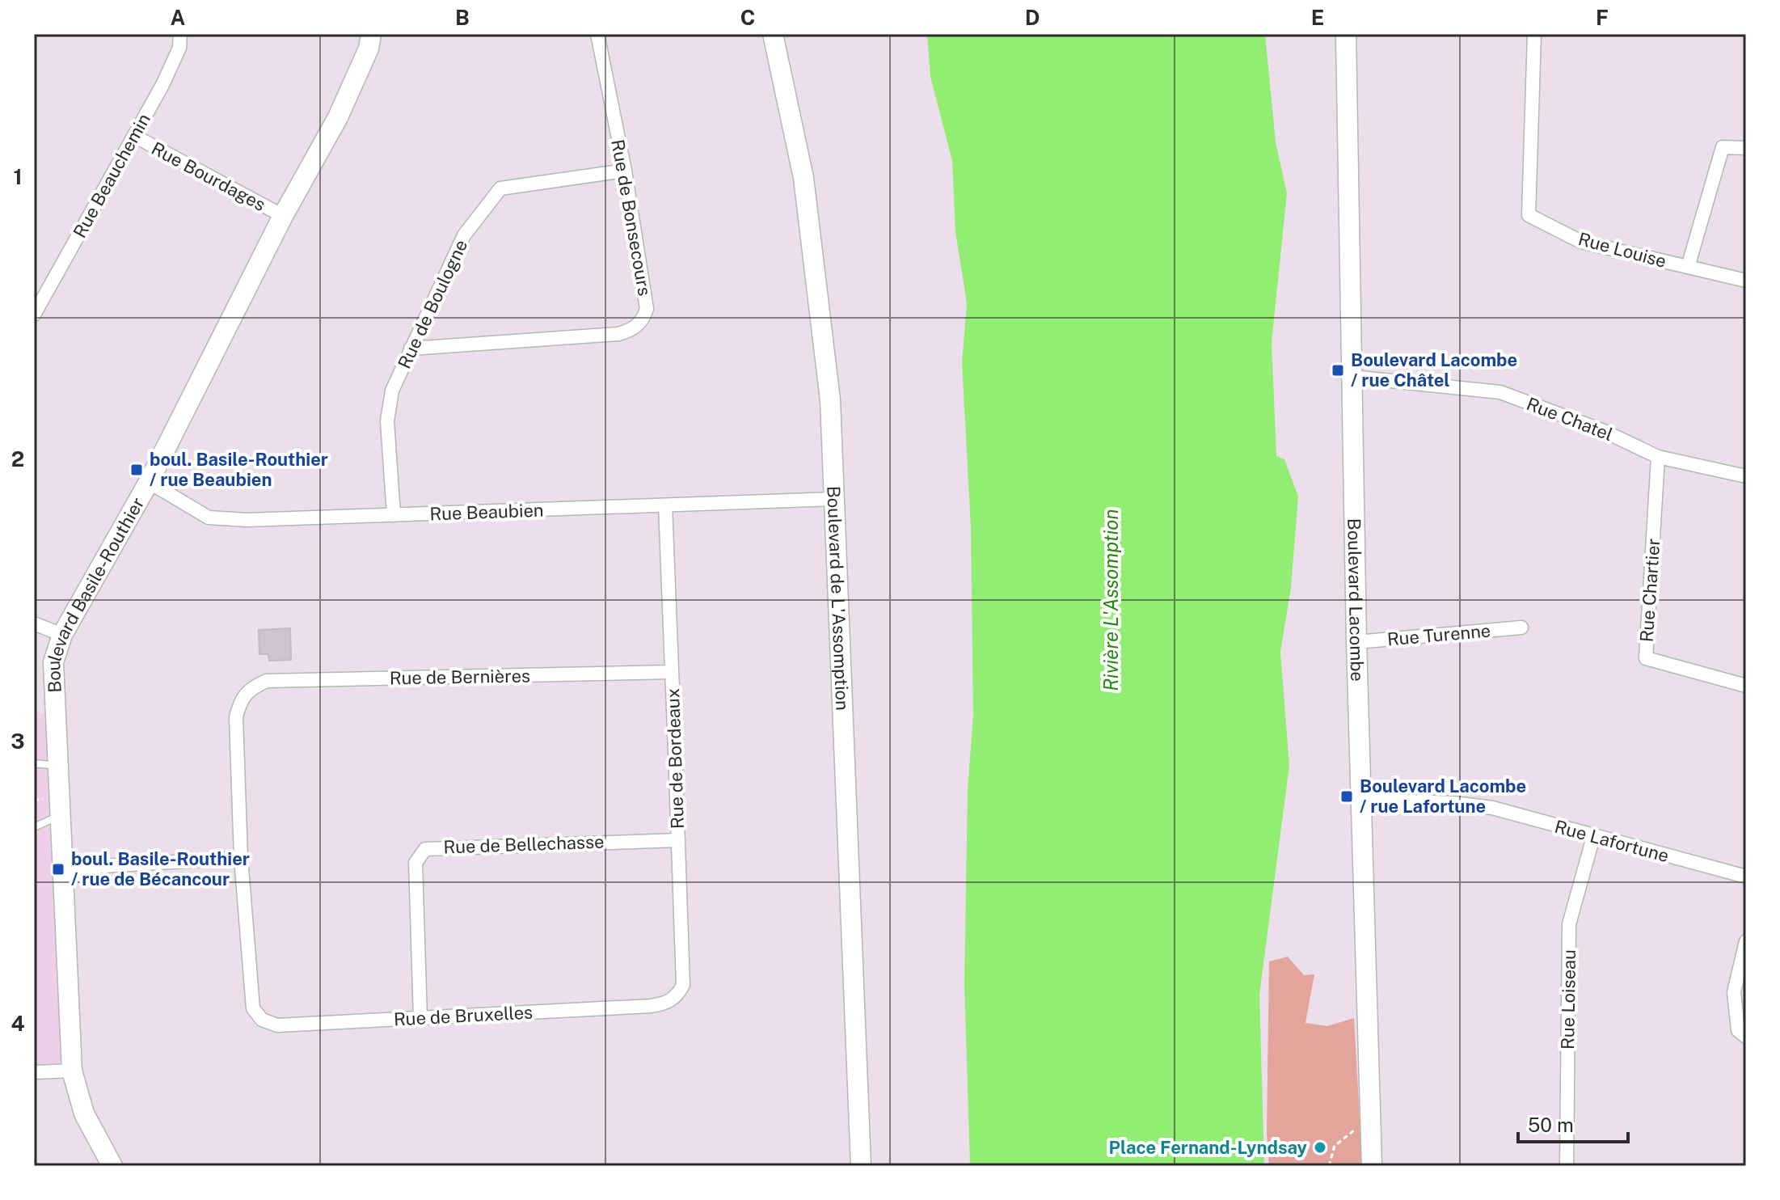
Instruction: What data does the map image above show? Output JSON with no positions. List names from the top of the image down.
{
  "streets": {
    "street": [
      "Rue Beauchemin",
      "Rue Bourdages",
      "Rue de Bonsecours",
      "Rue Louise",
      "Rue de Boulogne",
      "Rue Chatel",
      "Rue Beaubien",
      "Rue Chartier",
      "Boulevard Basile-Routhier",
      "Boulevard de L'Assomption",
      "Boulevard Lacombe",
      "Rue Turenne",
      "Rue de Bernières",
      "Rue de Bordeaux",
      "Rue Lafortune",
      "Rue de Bellechasse",
      "Rue Loiseau",
      "Rue de Bruxelles"
    ]
  },
  "crossings": [
    ["Rue Beauchemin", "Rue Bourdages"],
    ["Rue Bourdages", "Boulevard Basile-Routhier"],
    ["Rue de Bonsecours", "Rue de Boulogne"],
    ["Rue de Boulogne", "Rue Beaubien"],
    ["Rue Chatel", "Rue Chartier"],
    ["Rue Chatel", "Boulevard Lacombe"],
    ["Rue Beaubien", "Boulevard Basile-Routhier"],
    ["Rue Beaubien", "Boulevard de L'Assomption"],
    ["Rue Beaubien", "Rue de Bordeaux"],
    ["Boulevard Lacombe", "Rue Turenne"],
    ["Boulevard Lacombe", "Rue Lafortune"],
    ["Rue de Bernières", "Rue de Bordeaux"],
    ["Rue de Bernières", "Rue de Bruxelles"],
    ["Rue de Bordeaux", "Rue de Bellechasse"],
    ["Rue de Bordeaux", "Rue de Bruxelles"],
    ["Rue Lafortune", "Rue Loiseau"],
    ["Rue de Bellechasse", "Rue de Bruxelles"]
  ],
  "water": ["Rivière L'Assomption"],
  "places": {
    "transit": [
      "Boulevard Lacombe / rue Châtel",
      "boul. Basile-Routhier / rue Beaubien",
      "Boulevard Lacombe / rue Lafortune",
      "boul. Basile-Routhier / rue de Bécancour"
    ],
    "other": ["Place Fernand-Lyndsay"]
  },
  "scale_bar": "50 m",
  "grid": {
    "columns": [
      "A",
      "B",
      "C",
      "D",
      "E",
      "F"
    ],
    "rows": [
      "1",
      "2",
      "3",
      "4"
    ]
  }
}
